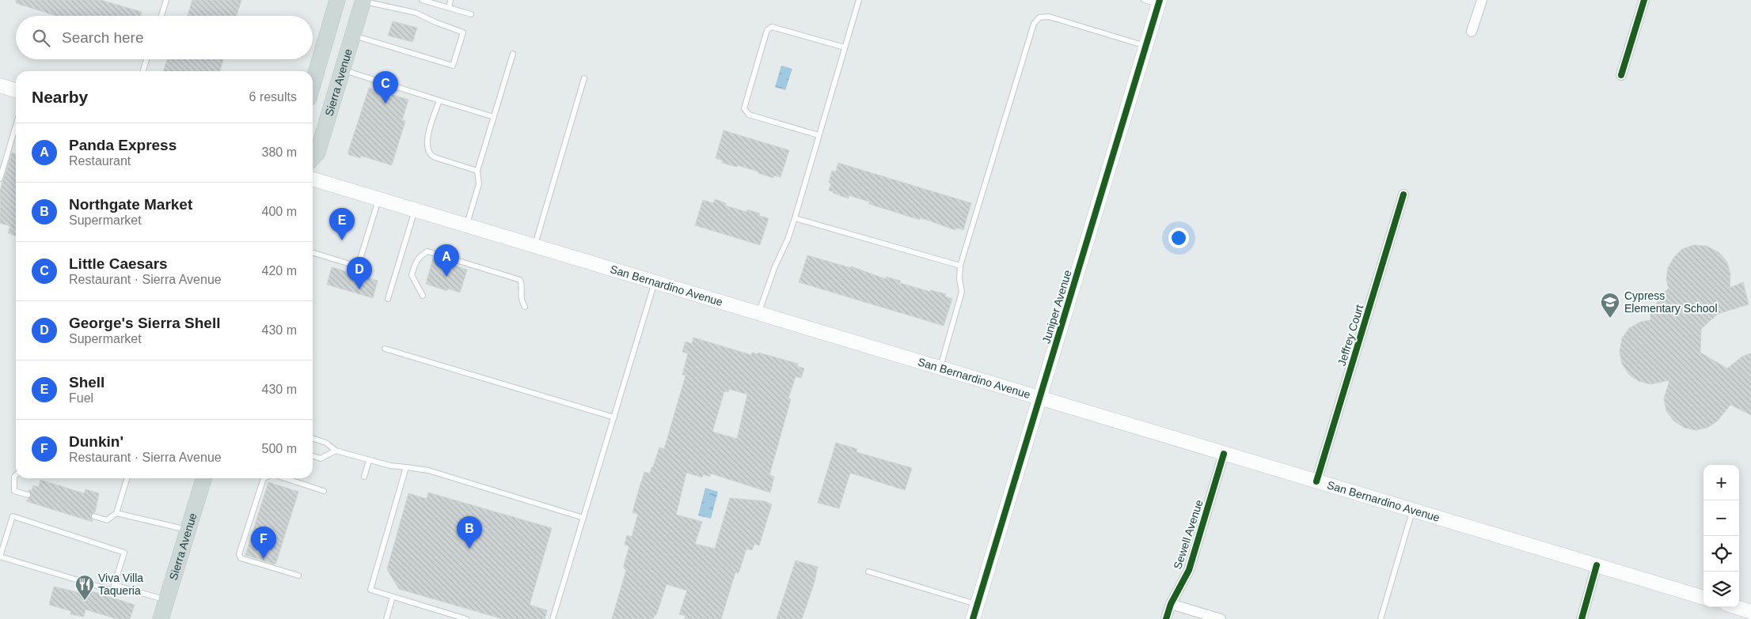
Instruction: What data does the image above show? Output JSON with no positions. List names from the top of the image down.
{
  "streets": {
    "main road": ["Sierra Avenue", "San Bernardino Avenue", "Juniper Avenue"],
    "street": ["Jeffrey Court", "Sewell Avenue"]
  },
  "crossings": [
    ["San Bernardino Avenue", "Juniper Avenue"],
    ["San Bernardino Avenue", "Jeffrey Court"],
    ["San Bernardino Avenue", "Sewell Avenue"]
  ],
  "places": {
    "school or university": ["Cypress Elementary School"],
    "restaurant": ["Viva Villa Taqueria"]
  },
  "page": {
    "search": "Search here",
    "pins": [
      "C",
      "E",
      "A",
      "D",
      "B",
      "F"
    ],
    "heading": ["Nearby", "6 results"],
    "list": [
      {
        "mark": "A",
        "name": "Panda Express",
        "note": "Restaurant",
        "value": "380 m"
      },
      {
        "mark": "B",
        "name": "Northgate Market",
        "note": "Supermarket",
        "value": "400 m"
      },
      {
        "mark": "C",
        "name": "Little Caesars",
        "note": "Restaurant · Sierra Avenue",
        "value": "420 m"
      },
      {
        "mark": "D",
        "name": "George's Sierra Shell",
        "note": "Supermarket",
        "value": "430 m"
      },
      {
        "mark": "E",
        "name": "Shell",
        "note": "Fuel",
        "value": "430 m"
      },
      {
        "mark": "F",
        "name": "Dunkin'",
        "note": "Restaurant · Sierra Avenue",
        "value": "500 m"
      }
    ],
    "map_buttons": ["+", "−"]
  }
}
